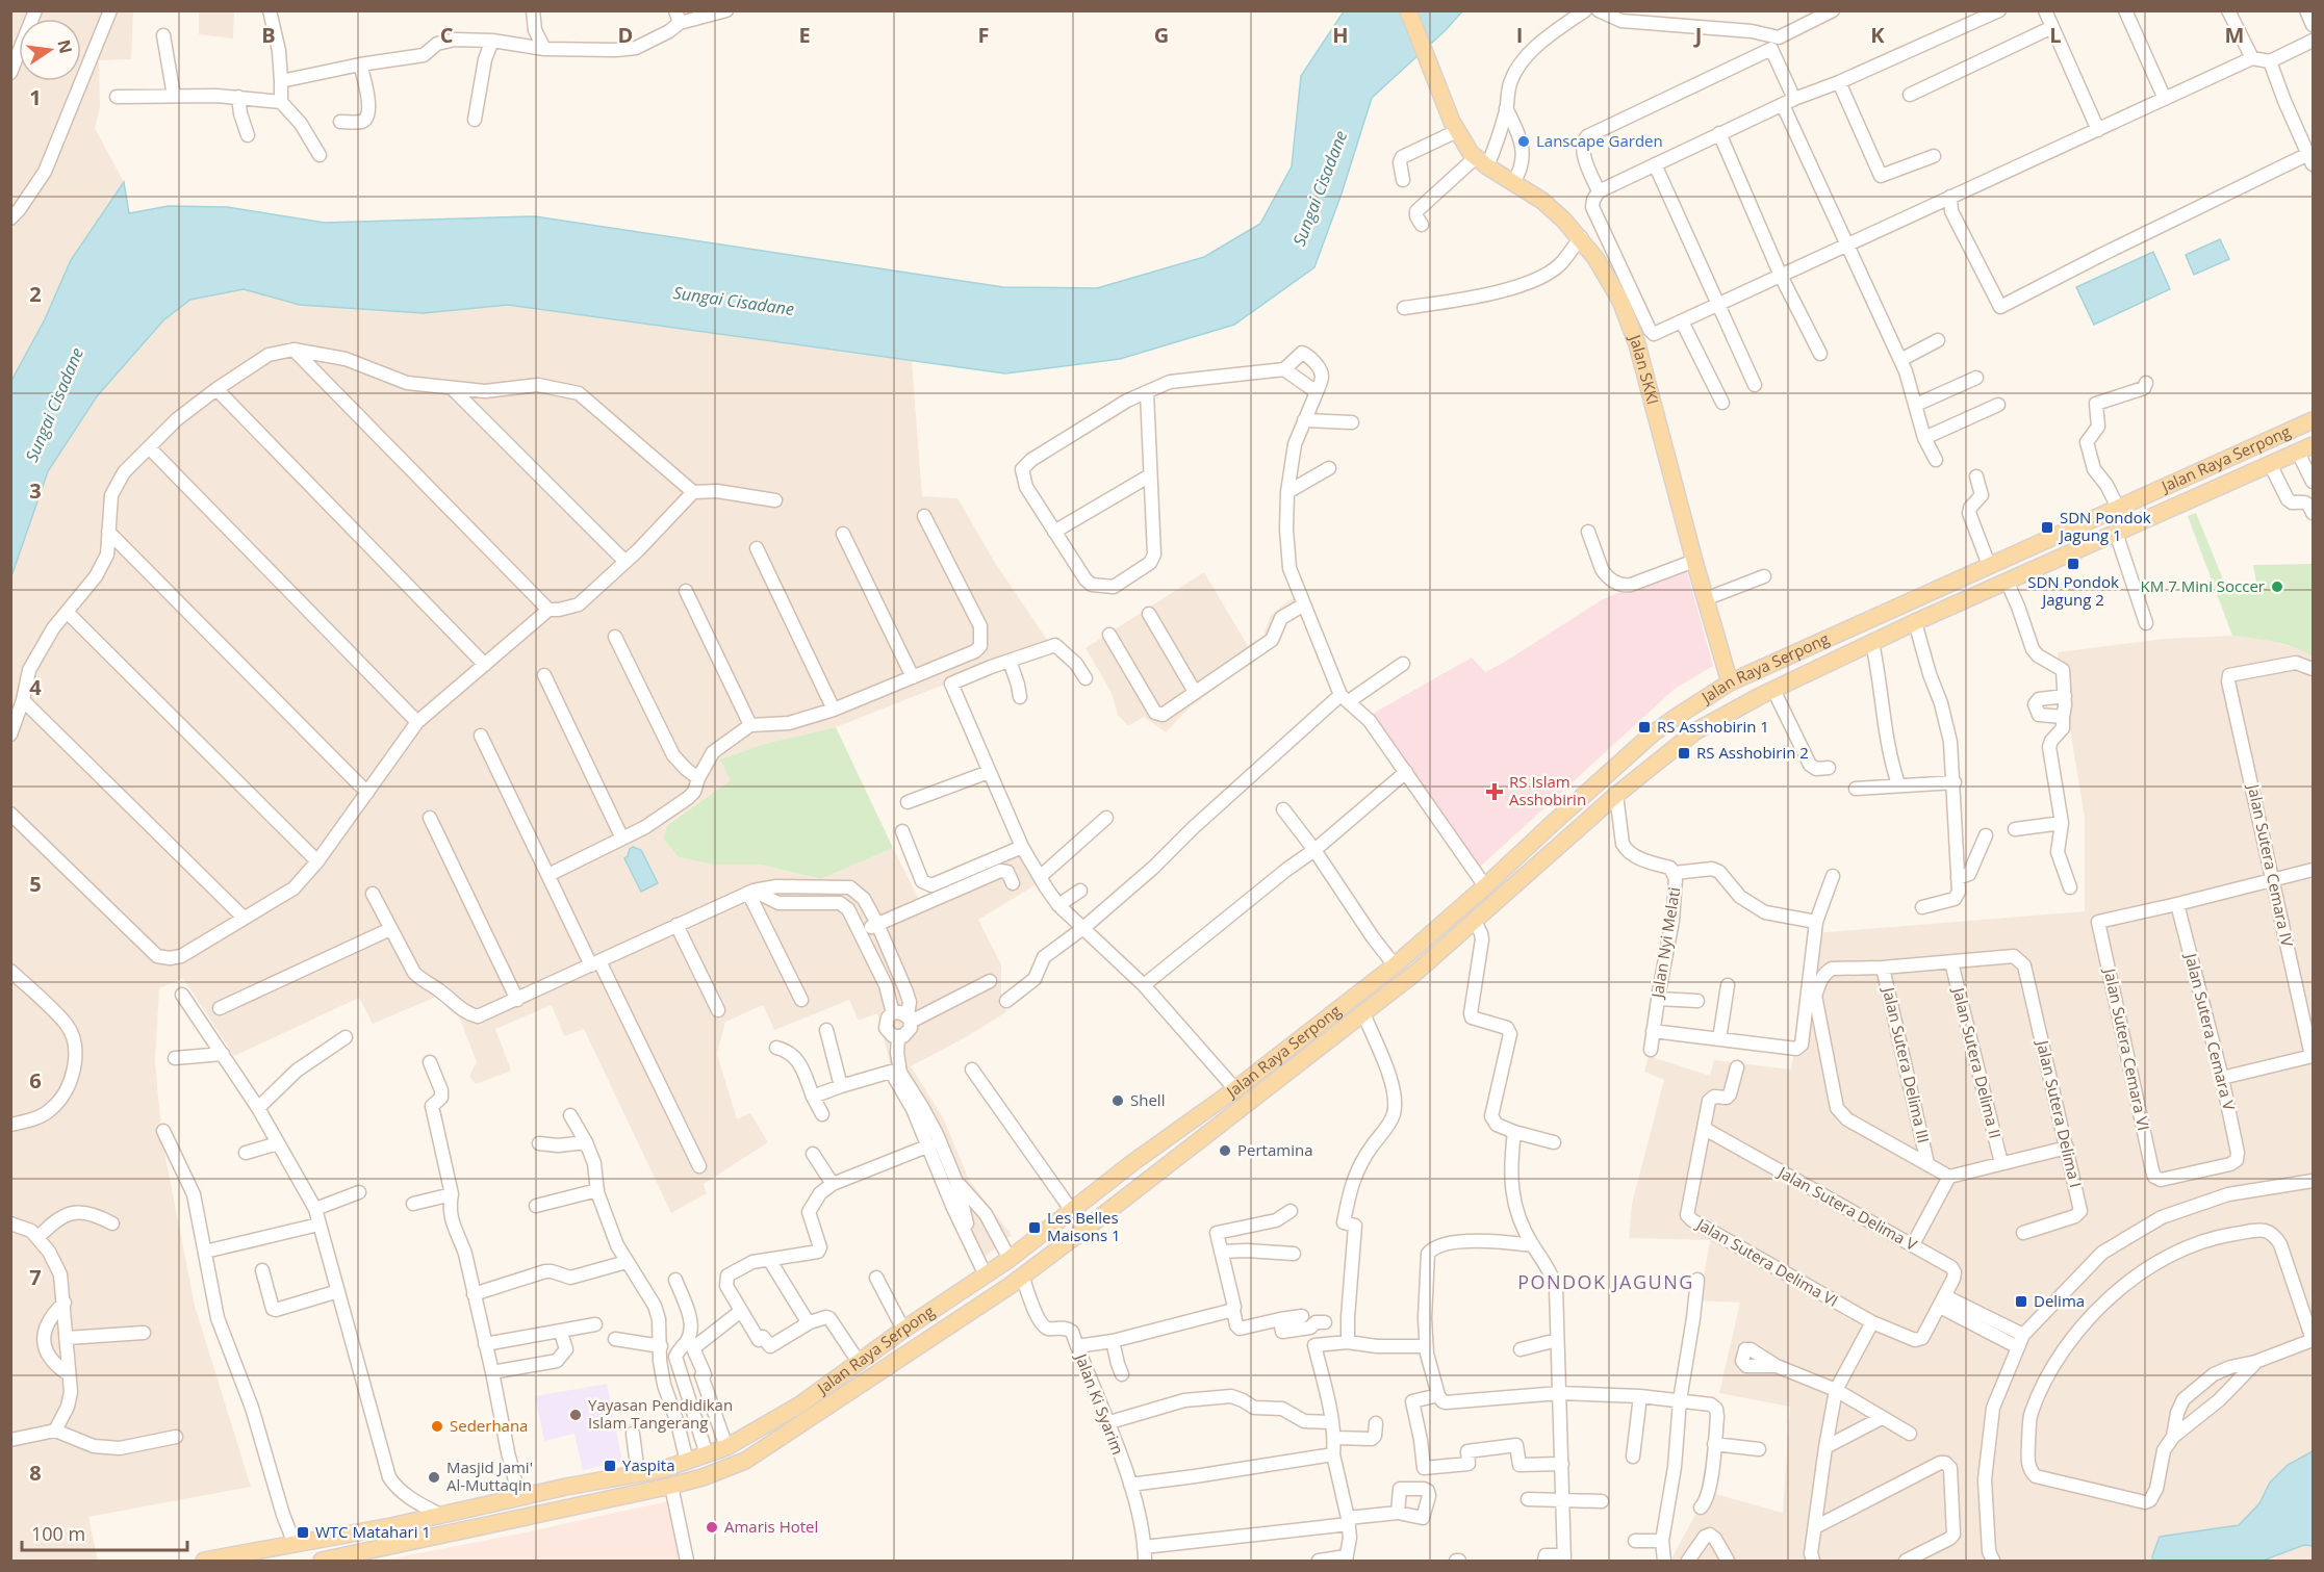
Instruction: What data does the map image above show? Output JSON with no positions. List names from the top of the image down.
{
  "streets": {
    "main road": ["Jalan SKKI", "Jalan Raya Serpong"],
    "street": [
      "Jalan Sutera Cemara IV",
      "Jalan Nyi Melati",
      "Jalan Sutera Cemara V",
      "Jalan Sutera Cemara VI",
      "Jalan Sutera Delima II",
      "Jalan Sutera Delima III",
      "Jalan Sutera Delima I",
      "Jalan Sutera Delima V",
      "Jalan Sutera Delima VI",
      "Jalan Ki Syarim"
    ]
  },
  "crossings": [
    ["Jalan SKKI", "Jalan Raya Serpong"],
    ["Jalan Raya Serpong", "Jalan Nyi Melati"],
    ["Jalan Raya Serpong", "Jalan Ki Syarim"],
    ["Jalan Sutera Cemara V", "Jalan Sutera Cemara VI"],
    ["Jalan Sutera Delima II", "Jalan Sutera Delima I"],
    ["Jalan Sutera Delima V", "Jalan Sutera Delima VI"]
  ],
  "districts": ["PONDOK JAGUNG"],
  "water": ["Sungai Cisadane"],
  "places": {
    "other": [
      "Lanscape Garden",
      "KM 7 Mini Soccer",
      "Shell",
      "Pertamina",
      "Yayasan Pendidikan Islam Tangerang",
      "Sederhana",
      "Masjid Jami' Al-Muttaqin",
      "Amaris Hotel"
    ],
    "transit": [
      "SDN Pondok Jagung 1",
      "SDN Pondok Jagung 2",
      "RS Asshobirin 1",
      "RS Asshobirin 2",
      "Les Belles Maisons 1",
      "Delima",
      "Yaspita",
      "WTC Matahari 1"
    ],
    "health": ["RS Islam Asshobirin"]
  },
  "scale_bar": "100 m",
  "north": "right",
  "grid": {
    "columns": [
      "B",
      "C",
      "D",
      "E",
      "F",
      "G",
      "H",
      "I",
      "J",
      "K",
      "L",
      "M"
    ],
    "rows": [
      "1",
      "2",
      "3",
      "4",
      "5",
      "6",
      "7",
      "8"
    ]
  }
}
